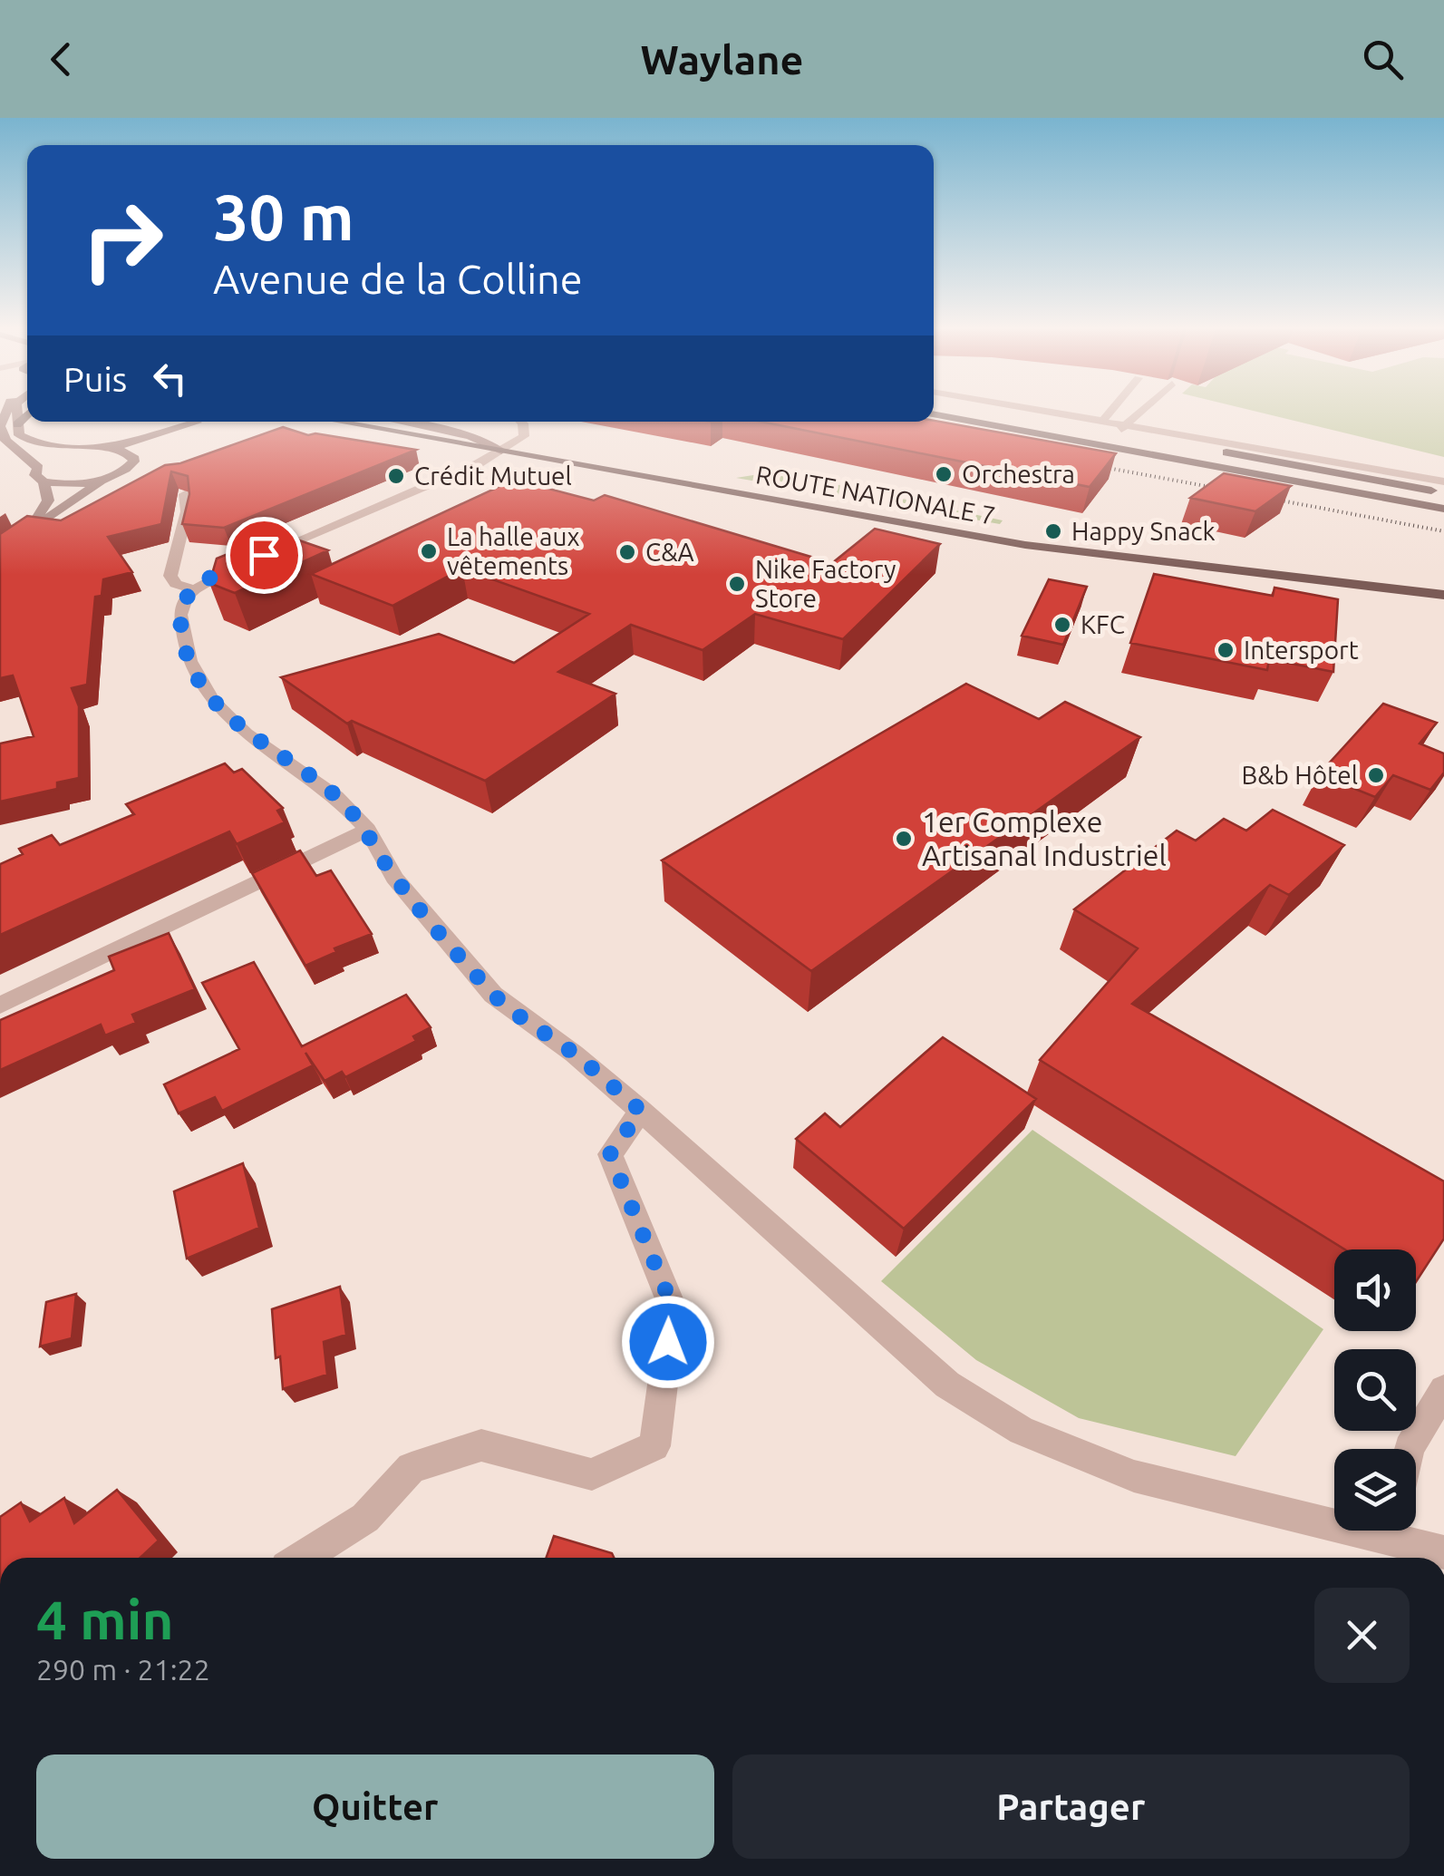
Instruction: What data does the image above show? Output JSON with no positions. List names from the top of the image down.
{
  "streets": {
    "main road": ["ROUTE NATIONALE 7"]
  },
  "places": [
    "Orchestra",
    "Crédit Mutuel",
    "Happy Snack",
    "La halle aux vêtements",
    "C&A",
    "Nike Factory Store",
    "KFC",
    "Intersport",
    "B&b Hôtel",
    "1er Complexe Artisanal Industriel"
  ],
  "page": {
    "header": "Waylane",
    "turn": ["30 m", "Avenue de la Colline"],
    "then": "Puis",
    "heading": ["4 min", "290 m · 21:22"],
    "buttons": ["Quitter", "Partager"]
  }
}
